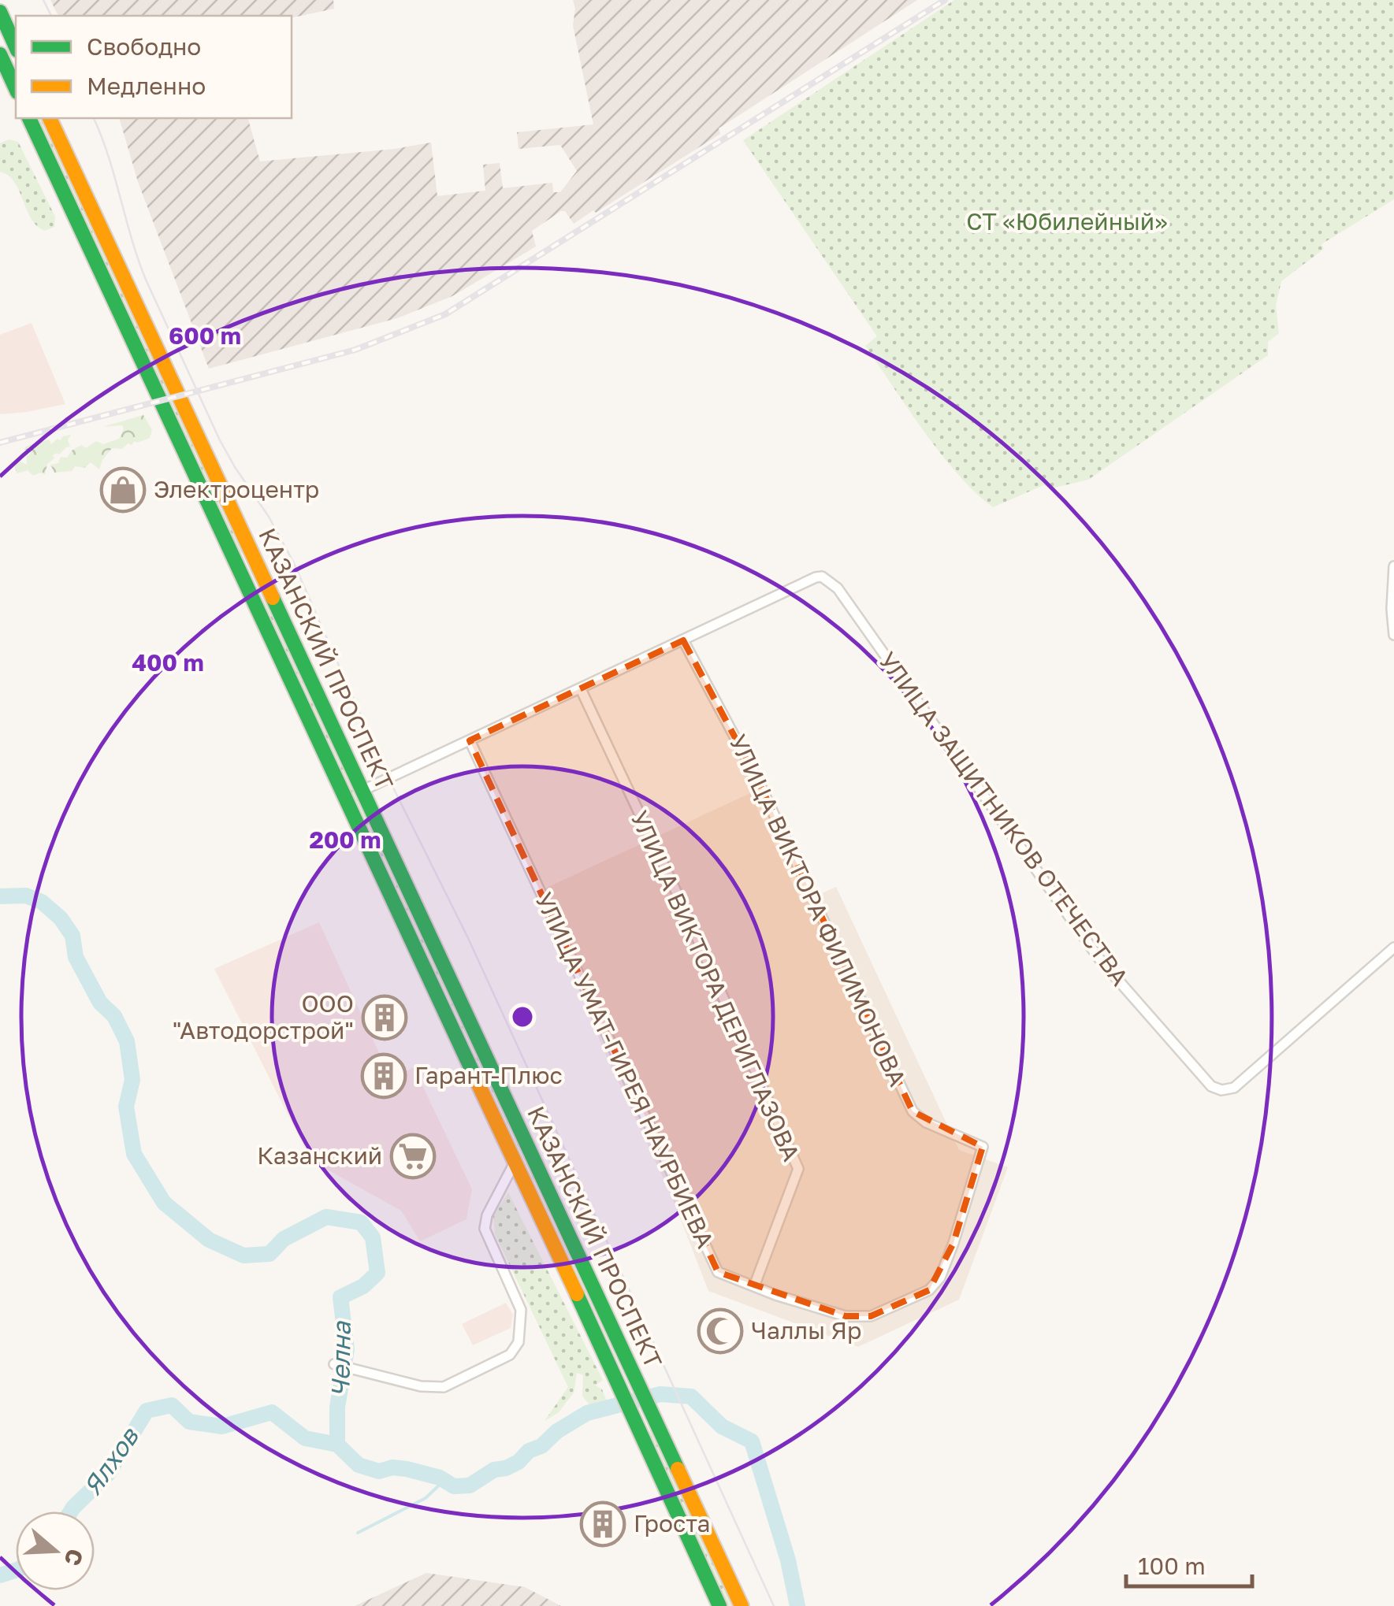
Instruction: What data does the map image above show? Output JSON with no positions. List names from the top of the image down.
{
  "streets": {
    "main road": ["КАЗАНСКИЙ ПРОСПЕКТ"],
    "street": [
      "УЛИЦА ЗАЩИТНИКОВ ОТЕЧЕСТВА",
      "УЛИЦА ВИКТОРА ФИЛИМОНОВА",
      "УЛИЦА ВИКТОРА ДЕРИГЛАЗОВА",
      "УЛИЦА УМАТ-ГИРЕЯ НАУРБИЕВА"
    ]
  },
  "crossings": [
    ["УЛИЦА ЗАЩИТНИКОВ ОТЕЧЕСТВА", "УЛИЦА ВИКТОРА ФИЛИМОНОВА"],
    ["УЛИЦА ВИКТОРА ФИЛИМОНОВА", "УЛИЦА УМАТ-ГИРЕЯ НАУРБИЕВА"],
    ["УЛИЦА ВИКТОРА ДЕРИГЛАЗОВА", "УЛИЦА УМАТ-ГИРЕЯ НАУРБИЕВА"]
  ],
  "water": ["Челна", "Ялхов"],
  "parks": ["СТ «Юбилейный»"],
  "places": {
    "shop": ["Электроцентр"],
    "building": ["ООО \"Автодорстрой\"", "Гарант-Плюс", "Гроста"],
    "supermarket": ["Казанский"],
    "mosque": ["Чаллы Яр"]
  },
  "legend": ["Свободно", "Медленно"],
  "scale_bar": "100 m",
  "north": "right",
  "rings": ["600 m", "400 m", "200 m"]
}
